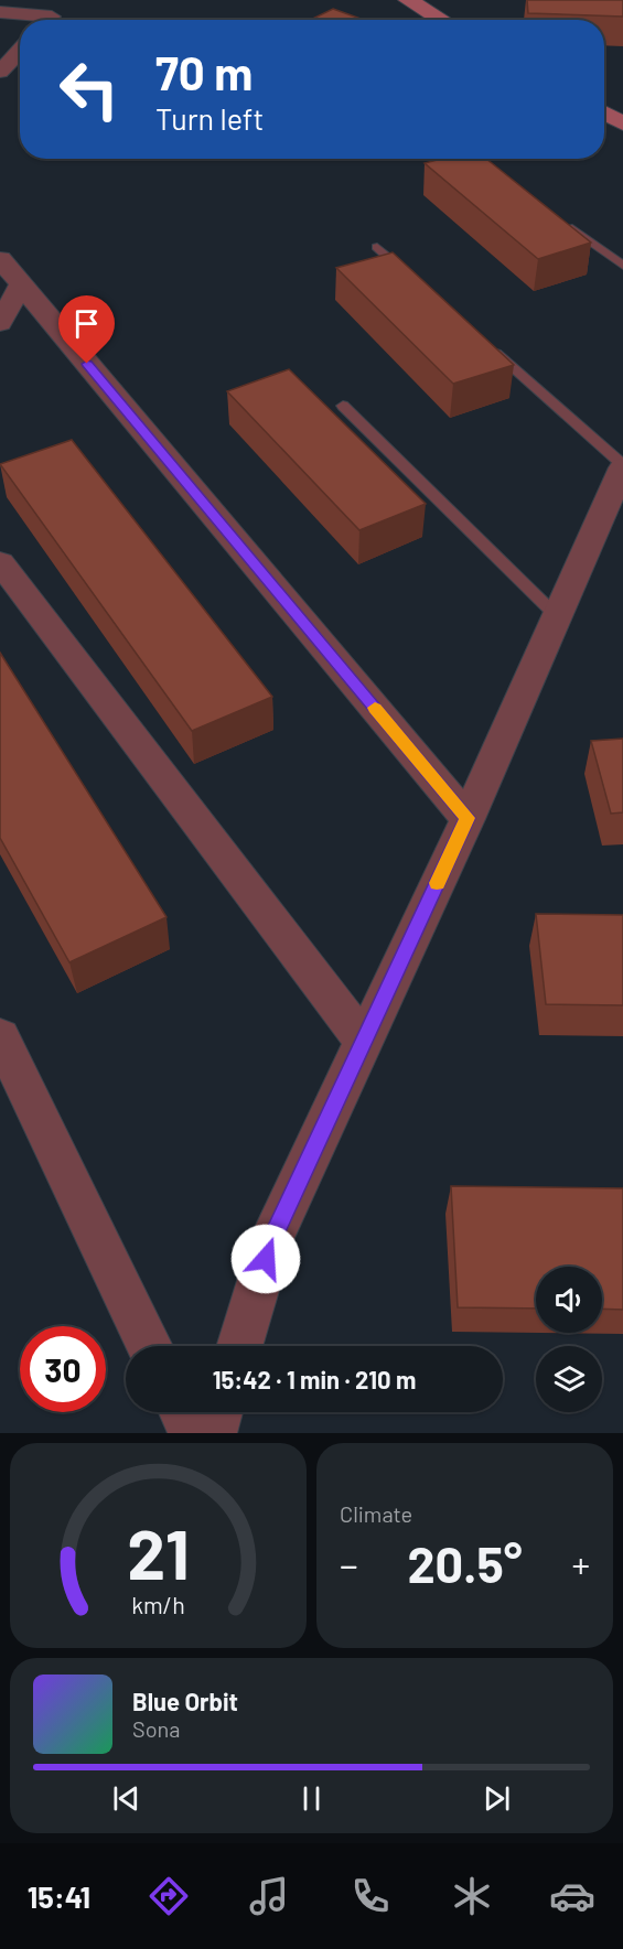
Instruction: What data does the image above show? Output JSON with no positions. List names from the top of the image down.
{
  "page": {
    "turn": ["70 m", "Turn left"],
    "limit": "30",
    "trip": "15:42 · 1 min · 210 m",
    "tile": "Climate",
    "heat": ["−", "20.5°", "+"],
    "song": ["Blue Orbit", "Sona"],
    "tabs": "15:41",
    "gauge": ["21", "km/h"]
  }
}
